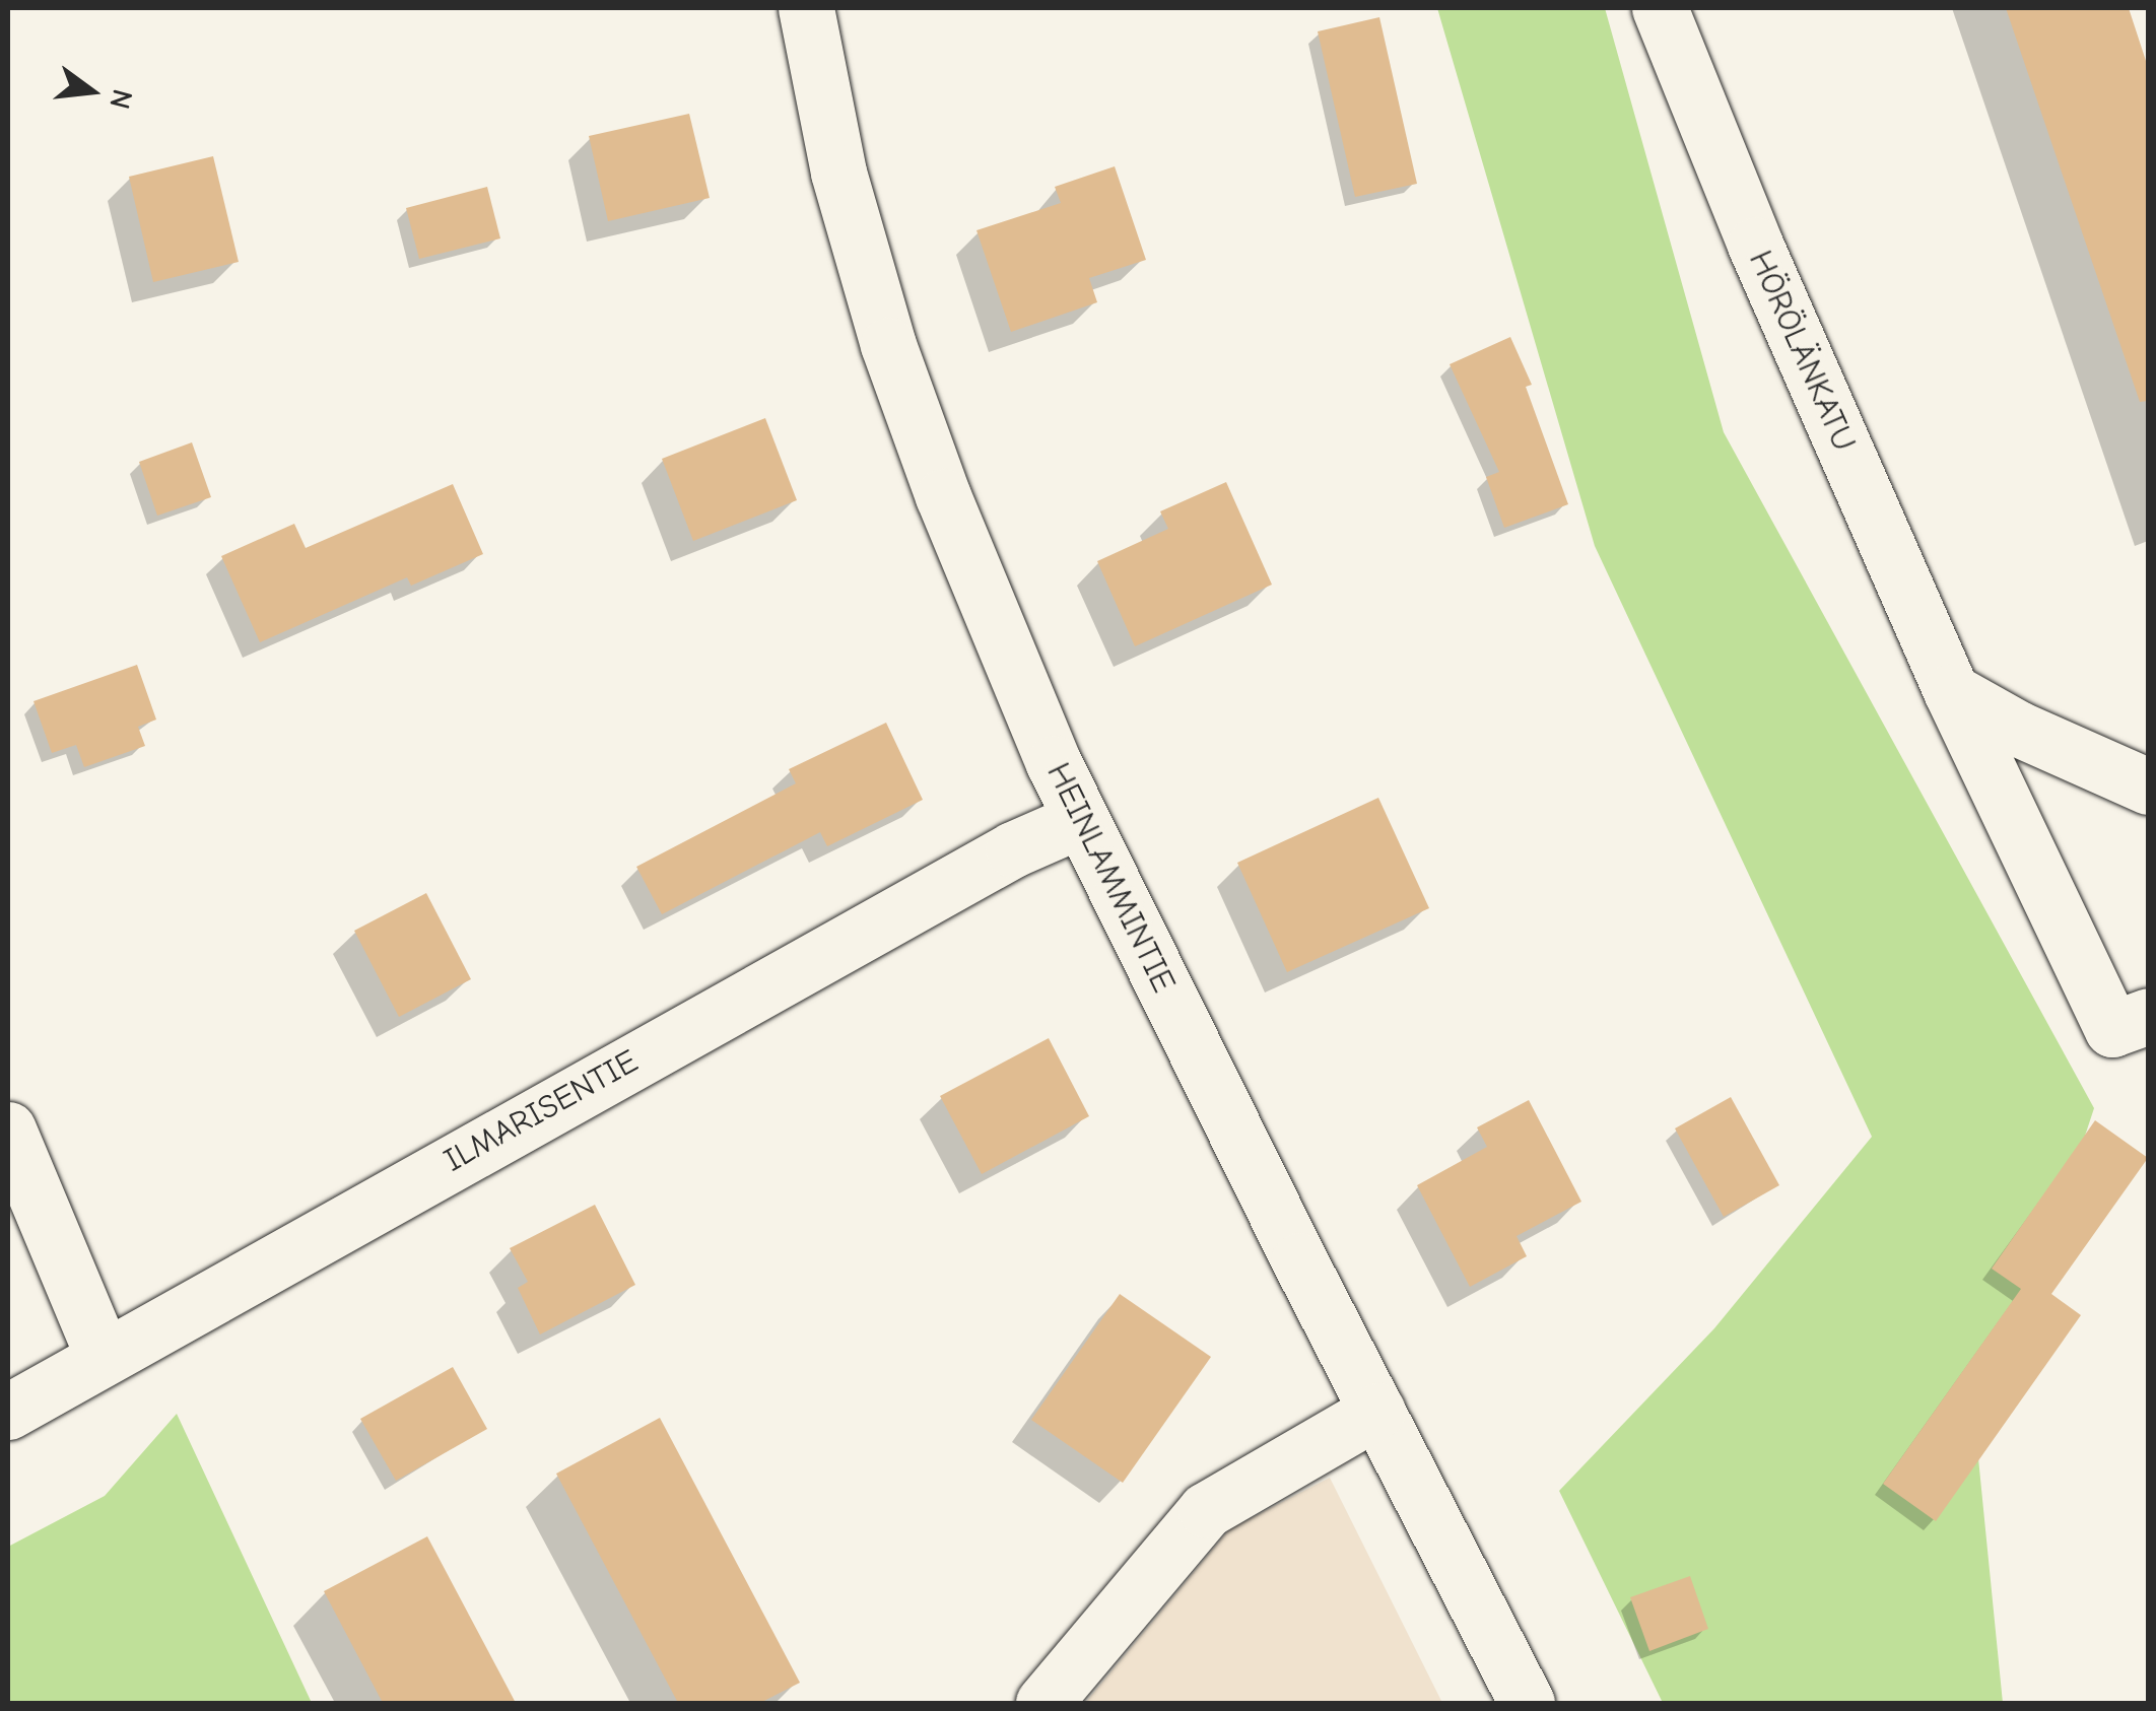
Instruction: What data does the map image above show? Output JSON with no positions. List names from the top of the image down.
{
  "streets": {
    "street": ["HÖRÖLÄNKATU", "HEINLAMMINTIE", "ILMARISENTIE"]
  },
  "crossings": [
    ["HEINLAMMINTIE", "ILMARISENTIE"]
  ],
  "north": "right"
}
